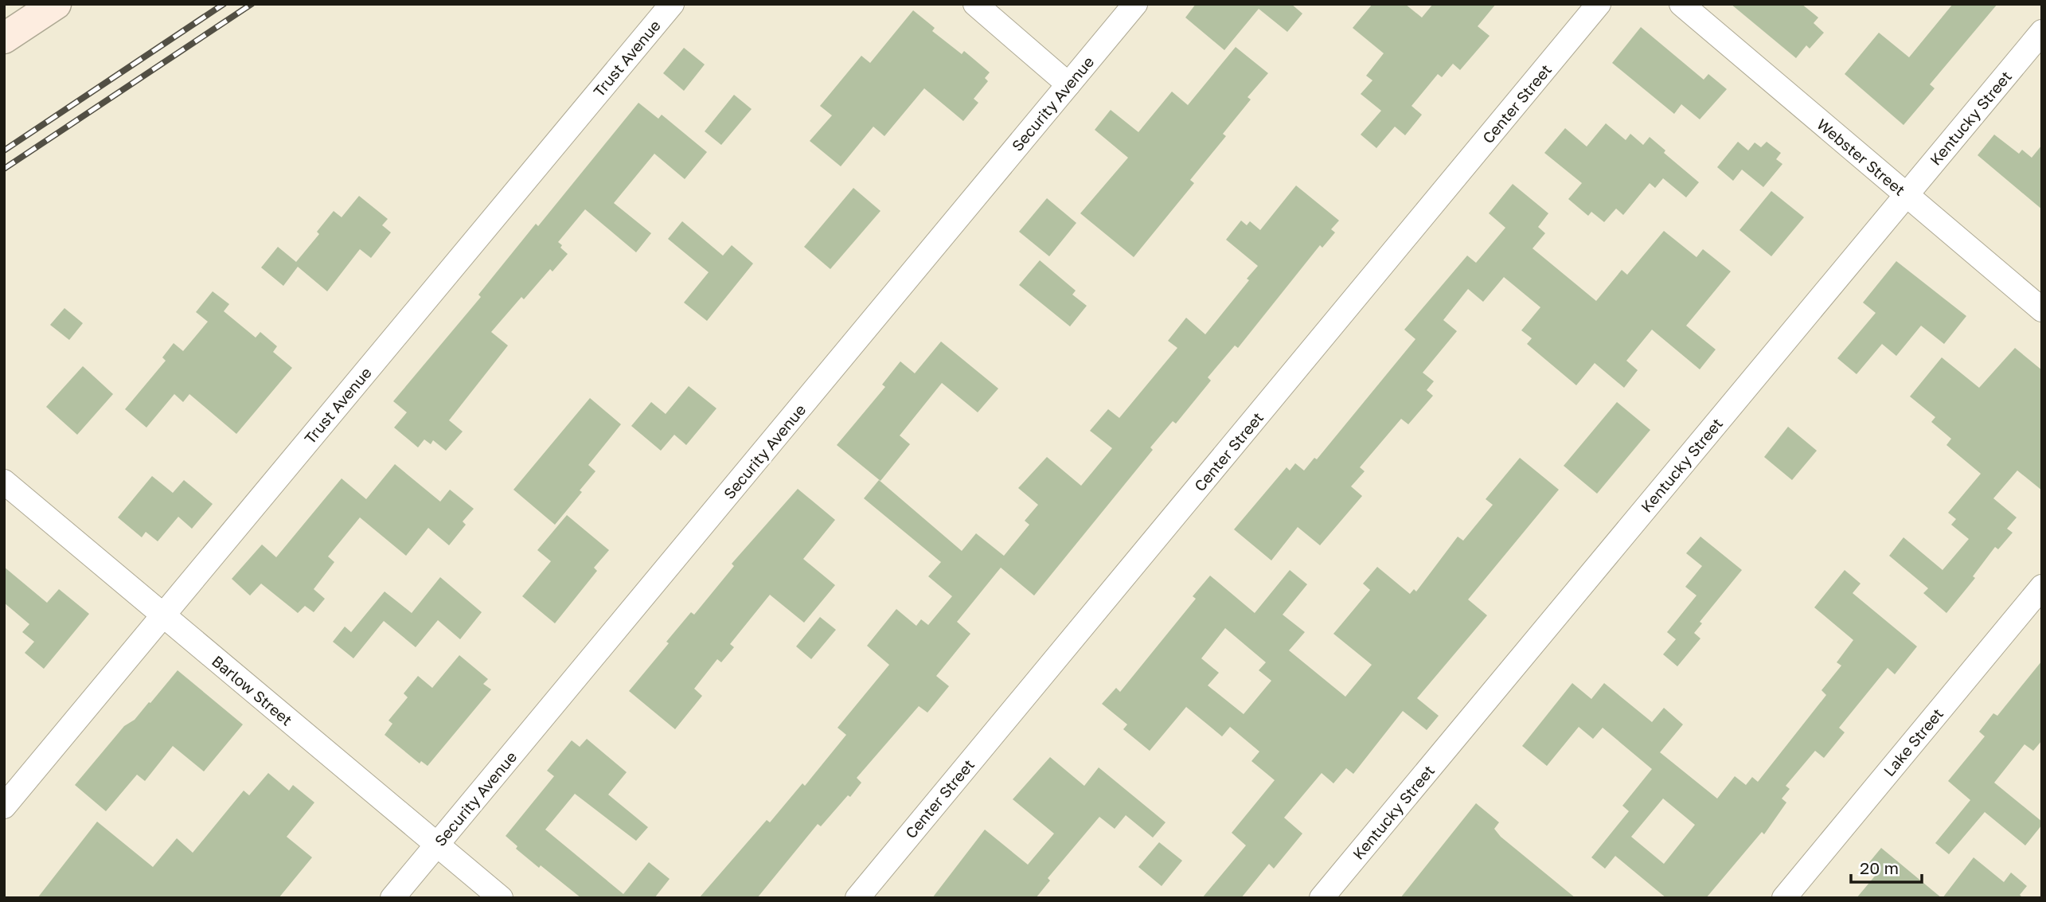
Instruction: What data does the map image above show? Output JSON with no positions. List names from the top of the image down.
{
  "streets": {
    "street": [
      "Trust Avenue",
      "Security Avenue",
      "Center Street",
      "Kentucky Street",
      "Webster Street",
      "Barlow Street",
      "Lake Street"
    ]
  },
  "crossings": [
    ["Trust Avenue", "Barlow Street"],
    ["Security Avenue", "Barlow Street"],
    ["Kentucky Street", "Webster Street"]
  ],
  "scale_bar": "20 m"
}
